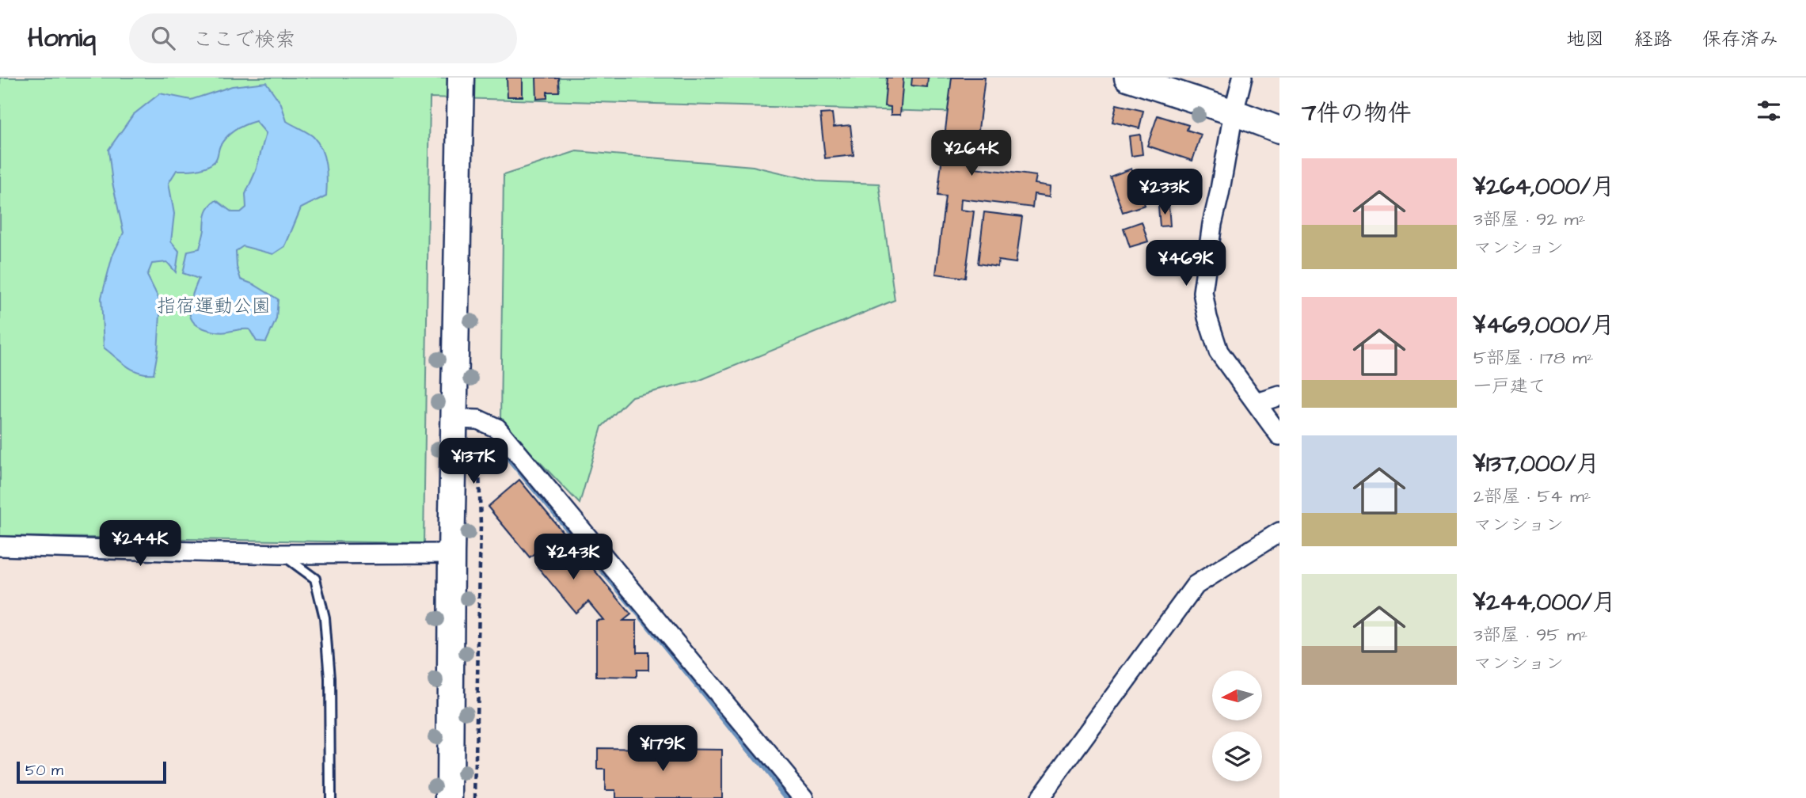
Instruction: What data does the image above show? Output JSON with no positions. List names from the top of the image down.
{
  "parks": ["指宿運動公園"],
  "scale_bar": "50 m",
  "north": "left",
  "page": {
    "header": "Homiq",
    "search": "ここで検索",
    "nav": ["地図", "経路", "保存済み"],
    "heading": "7件の物件",
    "price": [
      "¥264K",
      "¥233K",
      "¥469K",
      "¥137K",
      "¥244K",
      "¥243K",
      "¥179K"
    ],
    "list": [
      {
        "name": "¥264,000/月",
        "note": "3部屋 · 92 m² · マンション"
      },
      {
        "name": "¥469,000/月",
        "note": "5部屋 · 178 m² · 一戸建て"
      },
      {
        "name": "¥137,000/月",
        "note": "2部屋 · 54 m² · マンション"
      },
      {
        "name": "¥244,000/月",
        "note": "3部屋 · 95 m² · マンション"
      }
    ],
    "scale": "50 m"
  }
}
